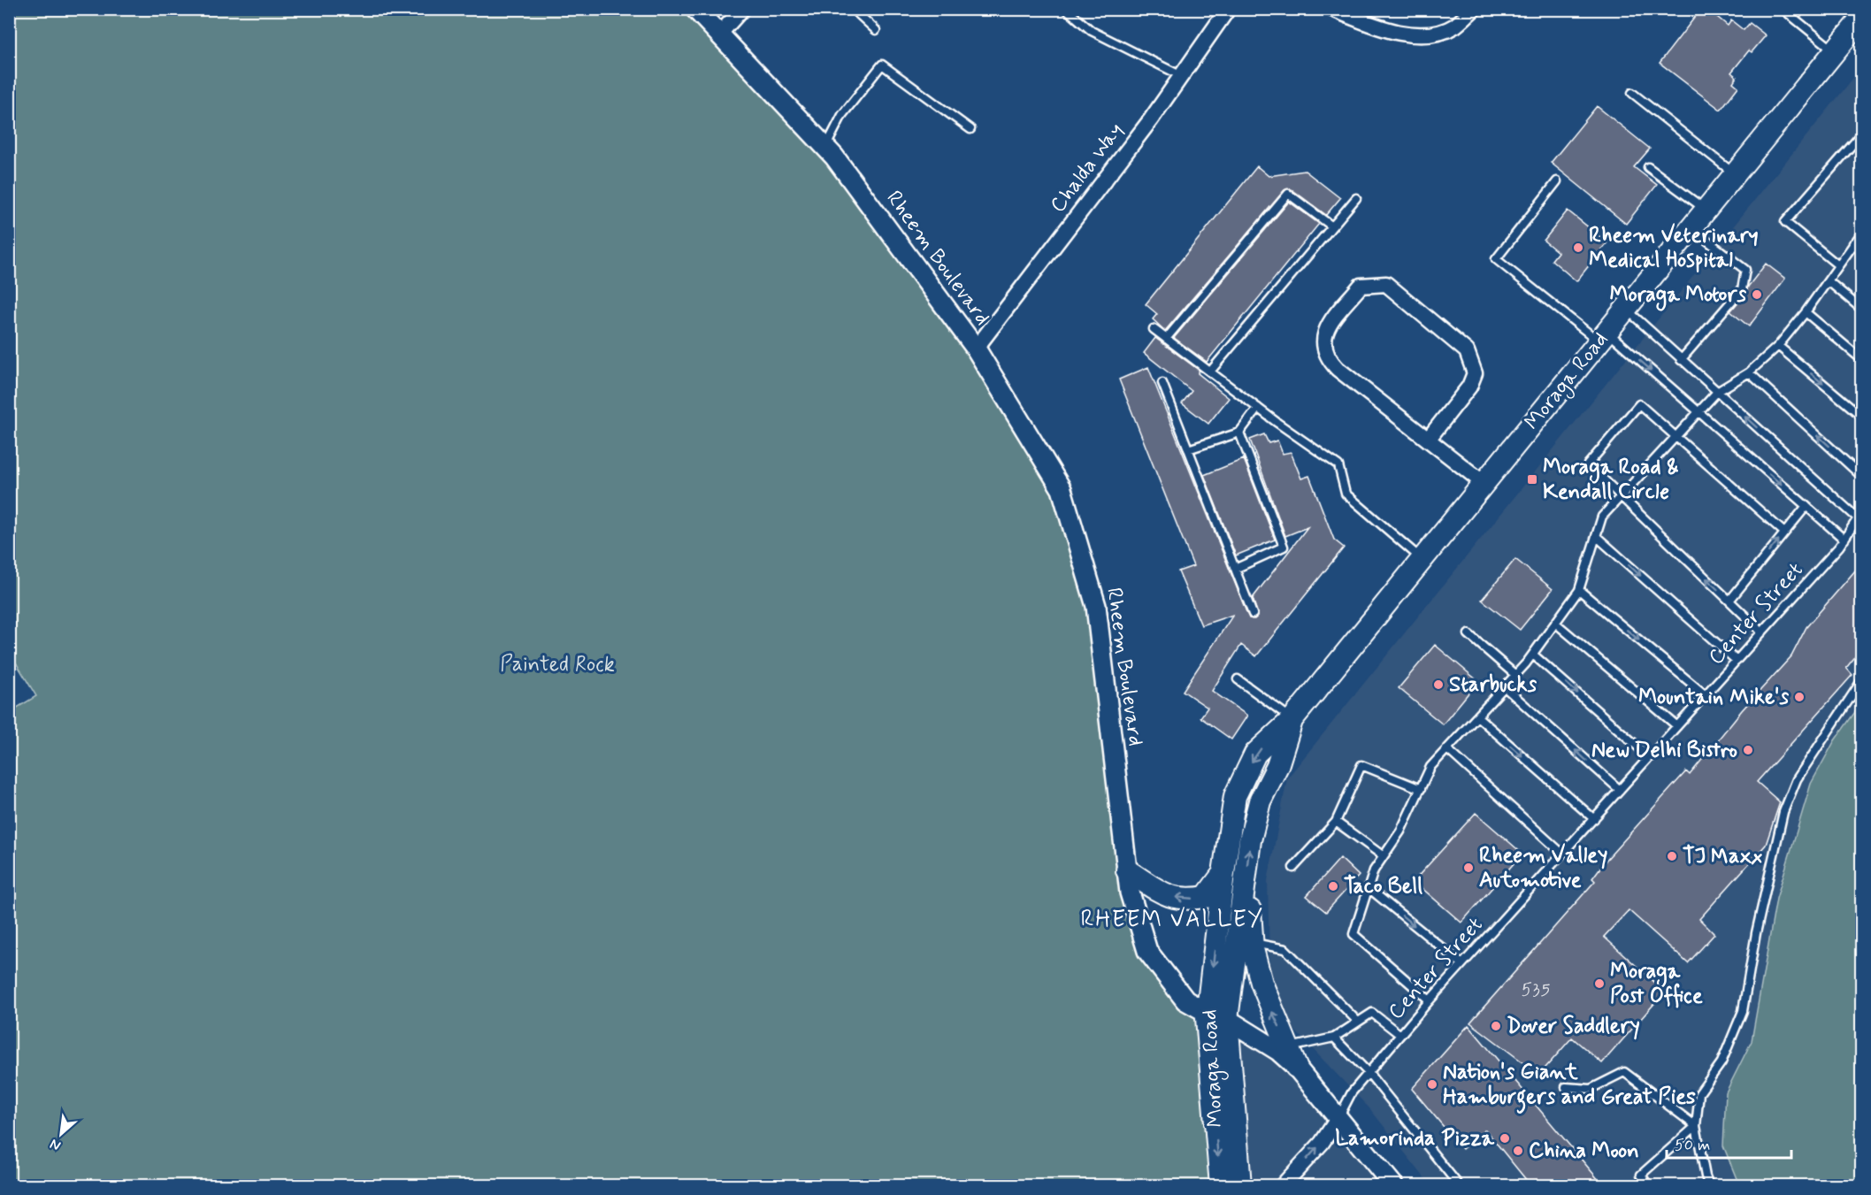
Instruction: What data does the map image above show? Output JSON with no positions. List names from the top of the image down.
{
  "streets": {
    "main road": ["Moraga Road"],
    "street": ["Chalda Way", "Rheem Boulevard"],
    "lane": ["Center Street"]
  },
  "crossings": [
    ["Chalda Way", "Rheem Boulevard"],
    ["Rheem Boulevard", "Moraga Road"],
    ["Rheem Boulevard", "Center Street"]
  ],
  "districts": ["RHEEM VALLEY"],
  "parks": ["Painted Rock"],
  "places": {
    "other": [
      "Rheem Veterinary Medical Hospital",
      "Moraga Motors",
      "Starbucks",
      "Mountain Mike's",
      "New Delhi Bistro",
      "TJ Maxx",
      "Rheem Valley Automotive",
      "Taco Bell",
      "Moraga Post Office",
      "Dover Saddlery",
      "Nation's Giant Hamburgers and Great Pies",
      "Lamorinda Pizza",
      "China Moon"
    ],
    "transit": ["Moraga Road & Kendall Circle"]
  },
  "house_numbers": ["535"],
  "scale_bar": "50 m",
  "north": "bottom left"
}
